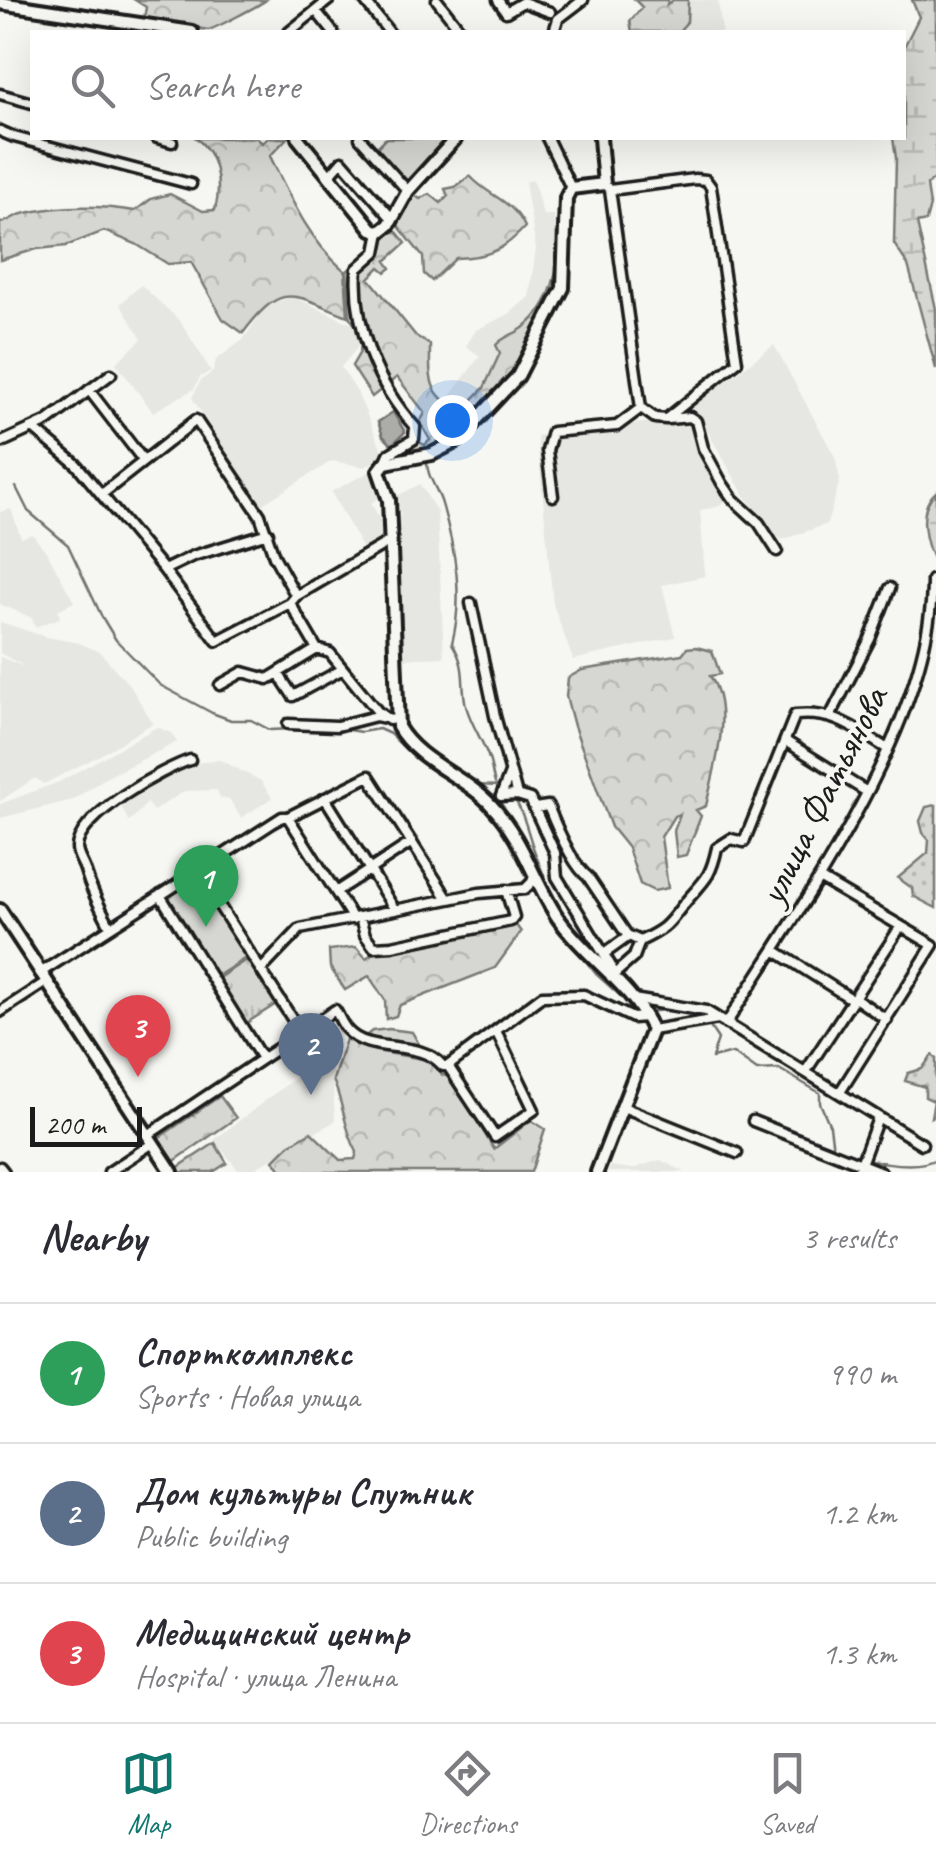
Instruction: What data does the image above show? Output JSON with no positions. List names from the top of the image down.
{
  "streets": {
    "street": ["улица Фатьянова"]
  },
  "scale_bar": "200 m",
  "page": {
    "search": "Search here",
    "pins": ["1", "3", "2"],
    "scale": "200 m",
    "heading": ["Nearby", "3 results"],
    "list": [
      {
        "mark": "1",
        "name": "Спорткомплекс",
        "note": "Sports · Новая улица",
        "value": "990 m"
      },
      {
        "mark": "2",
        "name": "Дом культуры Спутник",
        "note": "Public building",
        "value": "1.2 km"
      },
      {
        "mark": "3",
        "name": "Медицинский центр",
        "note": "Hospital · улица Ленина",
        "value": "1.3 km"
      }
    ],
    "nav": ["Map", "Directions", "Saved"]
  }
}
